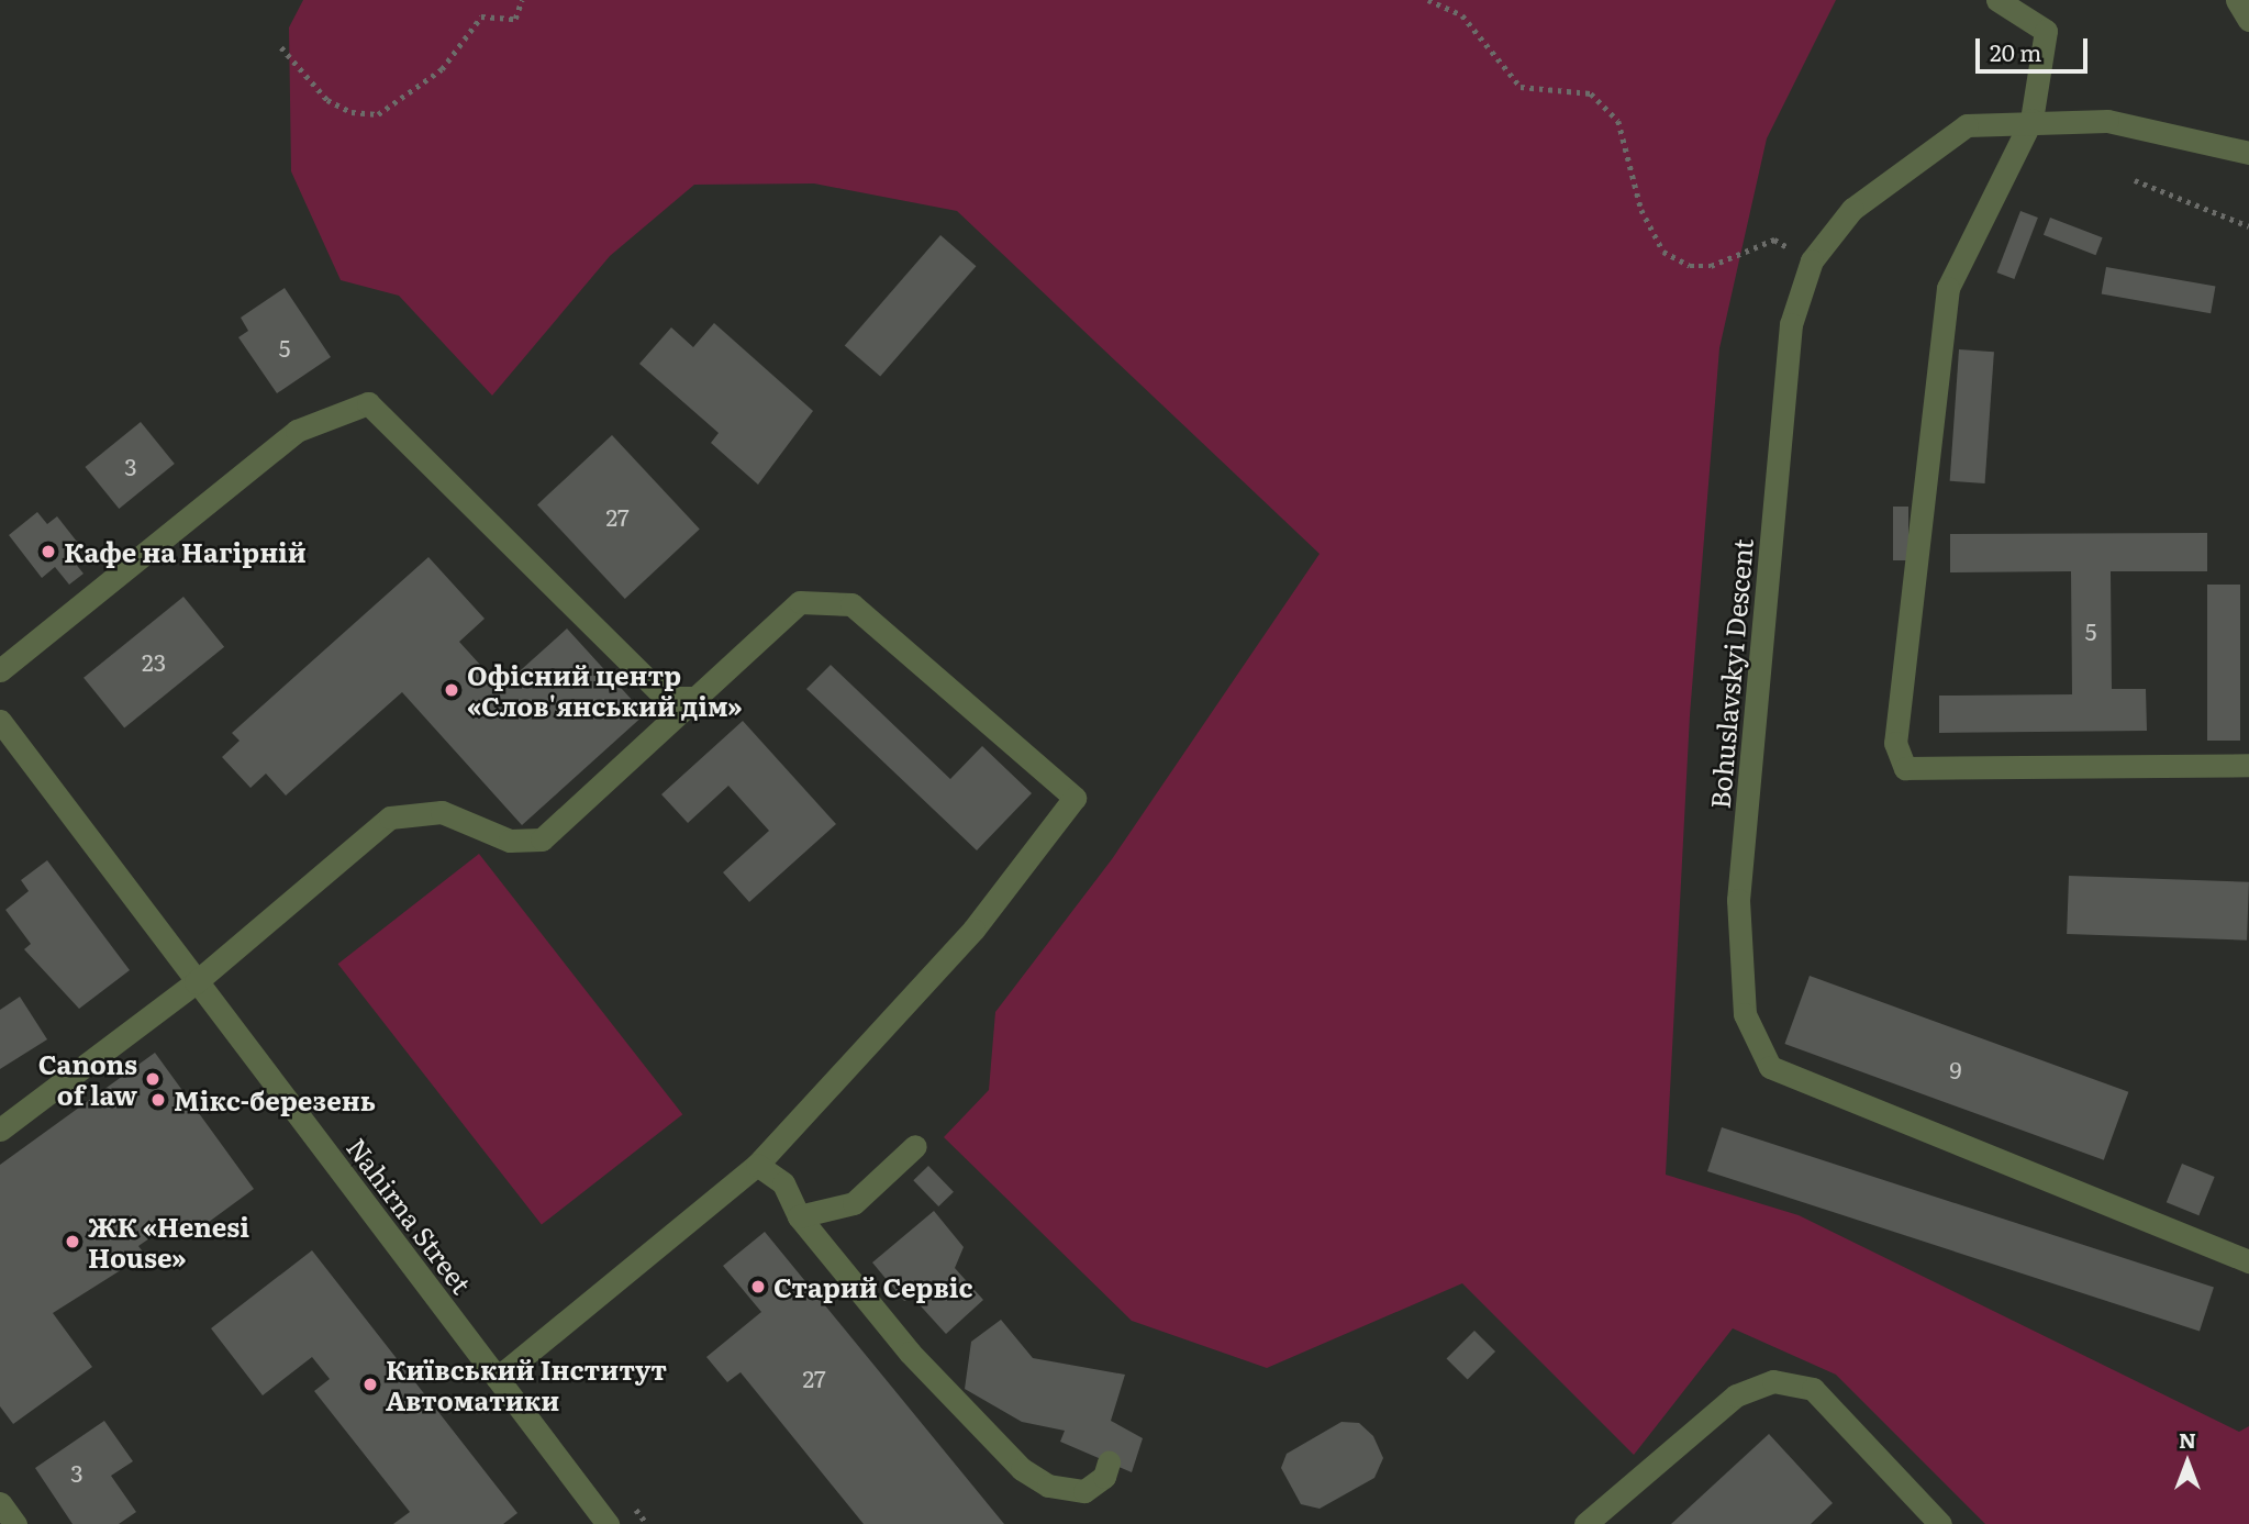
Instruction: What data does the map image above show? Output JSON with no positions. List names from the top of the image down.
{
  "streets": {
    "street": ["Bohuslavskyi Descent", "Nahirna Street"]
  },
  "places": [
    "Кафе на Нагірній",
    "Офісний центр «Слов'янський дім»",
    "Canons of law",
    "Мікс-березень",
    "ЖК «Henesi House»",
    "Старий Сервіс",
    "Київський Інститут Автоматики"
  ],
  "house_numbers": [
    "5",
    "3",
    "27",
    "5",
    "23",
    "9",
    "27",
    "3"
  ],
  "scale_bar": "20 m",
  "north": "top"
}
